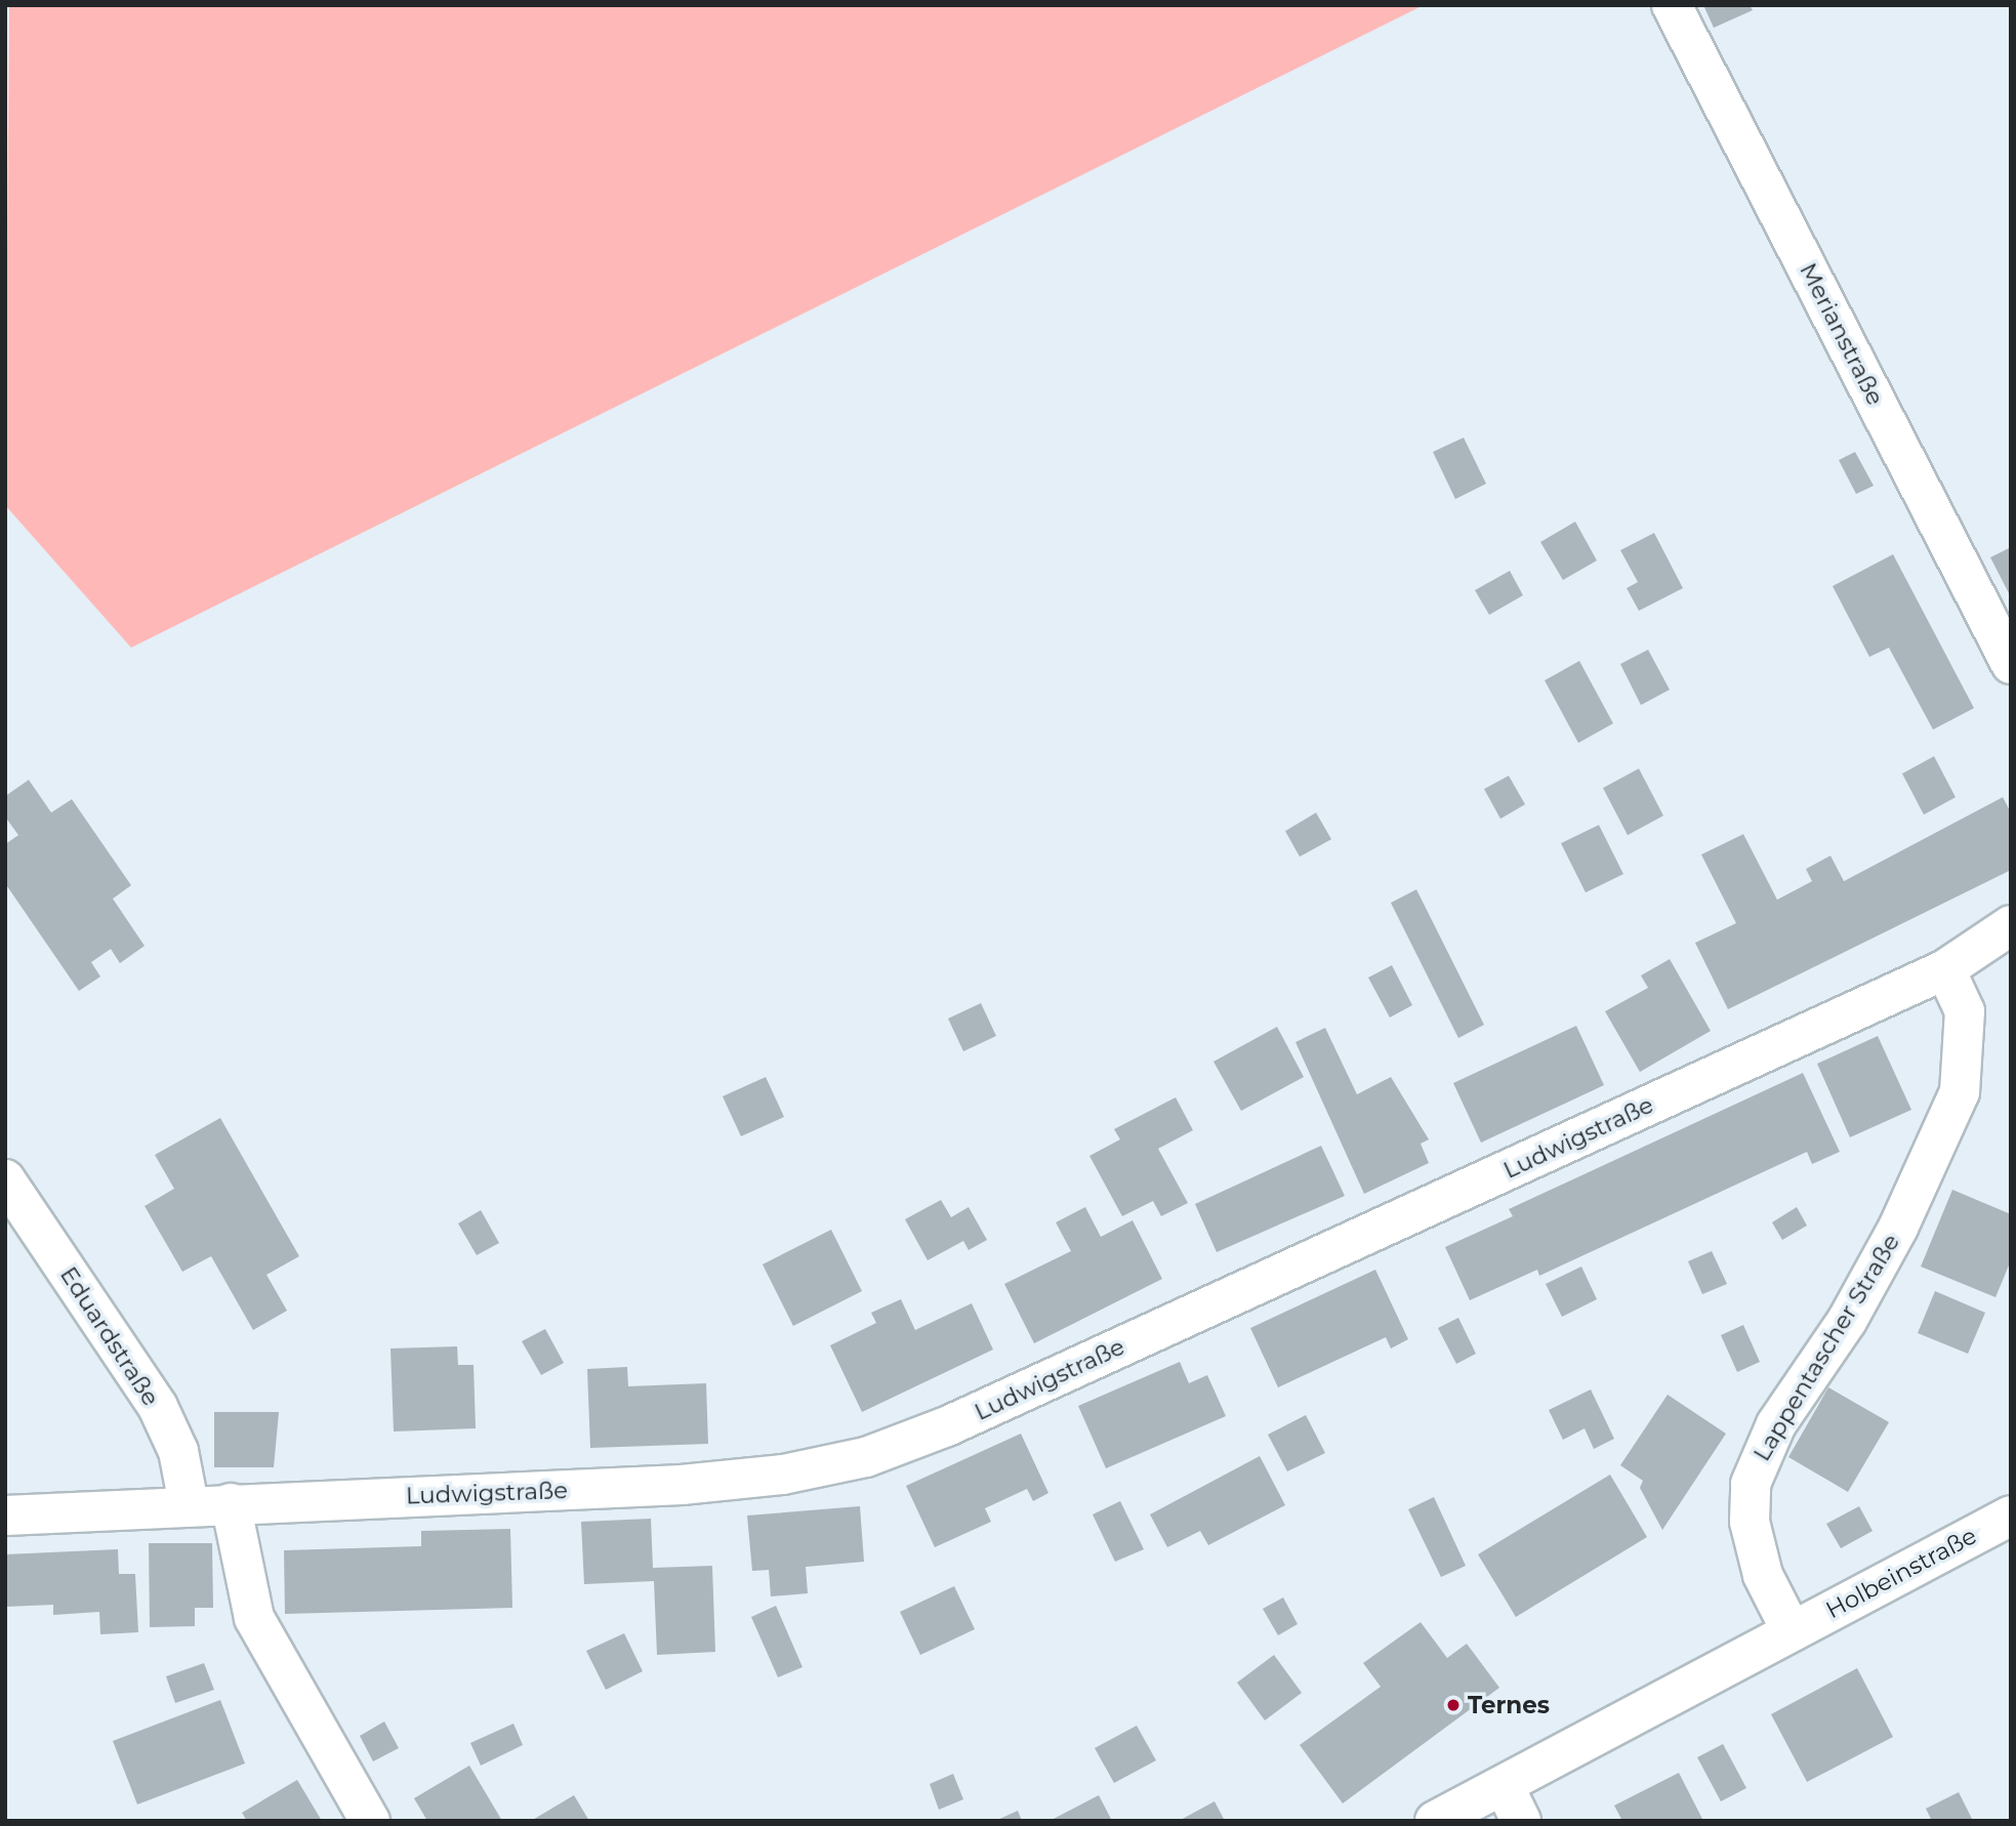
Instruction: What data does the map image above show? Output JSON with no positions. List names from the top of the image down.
{
  "streets": {
    "street": [
      "Merianstraße",
      "Ludwigstraße",
      "Eduardstraße",
      "Lappentascher Straße",
      "Holbeinstraße"
    ]
  },
  "crossings": [
    ["Ludwigstraße", "Eduardstraße"],
    ["Ludwigstraße", "Lappentascher Straße"],
    ["Lappentascher Straße", "Holbeinstraße"]
  ],
  "places": ["Ternes"]
}
